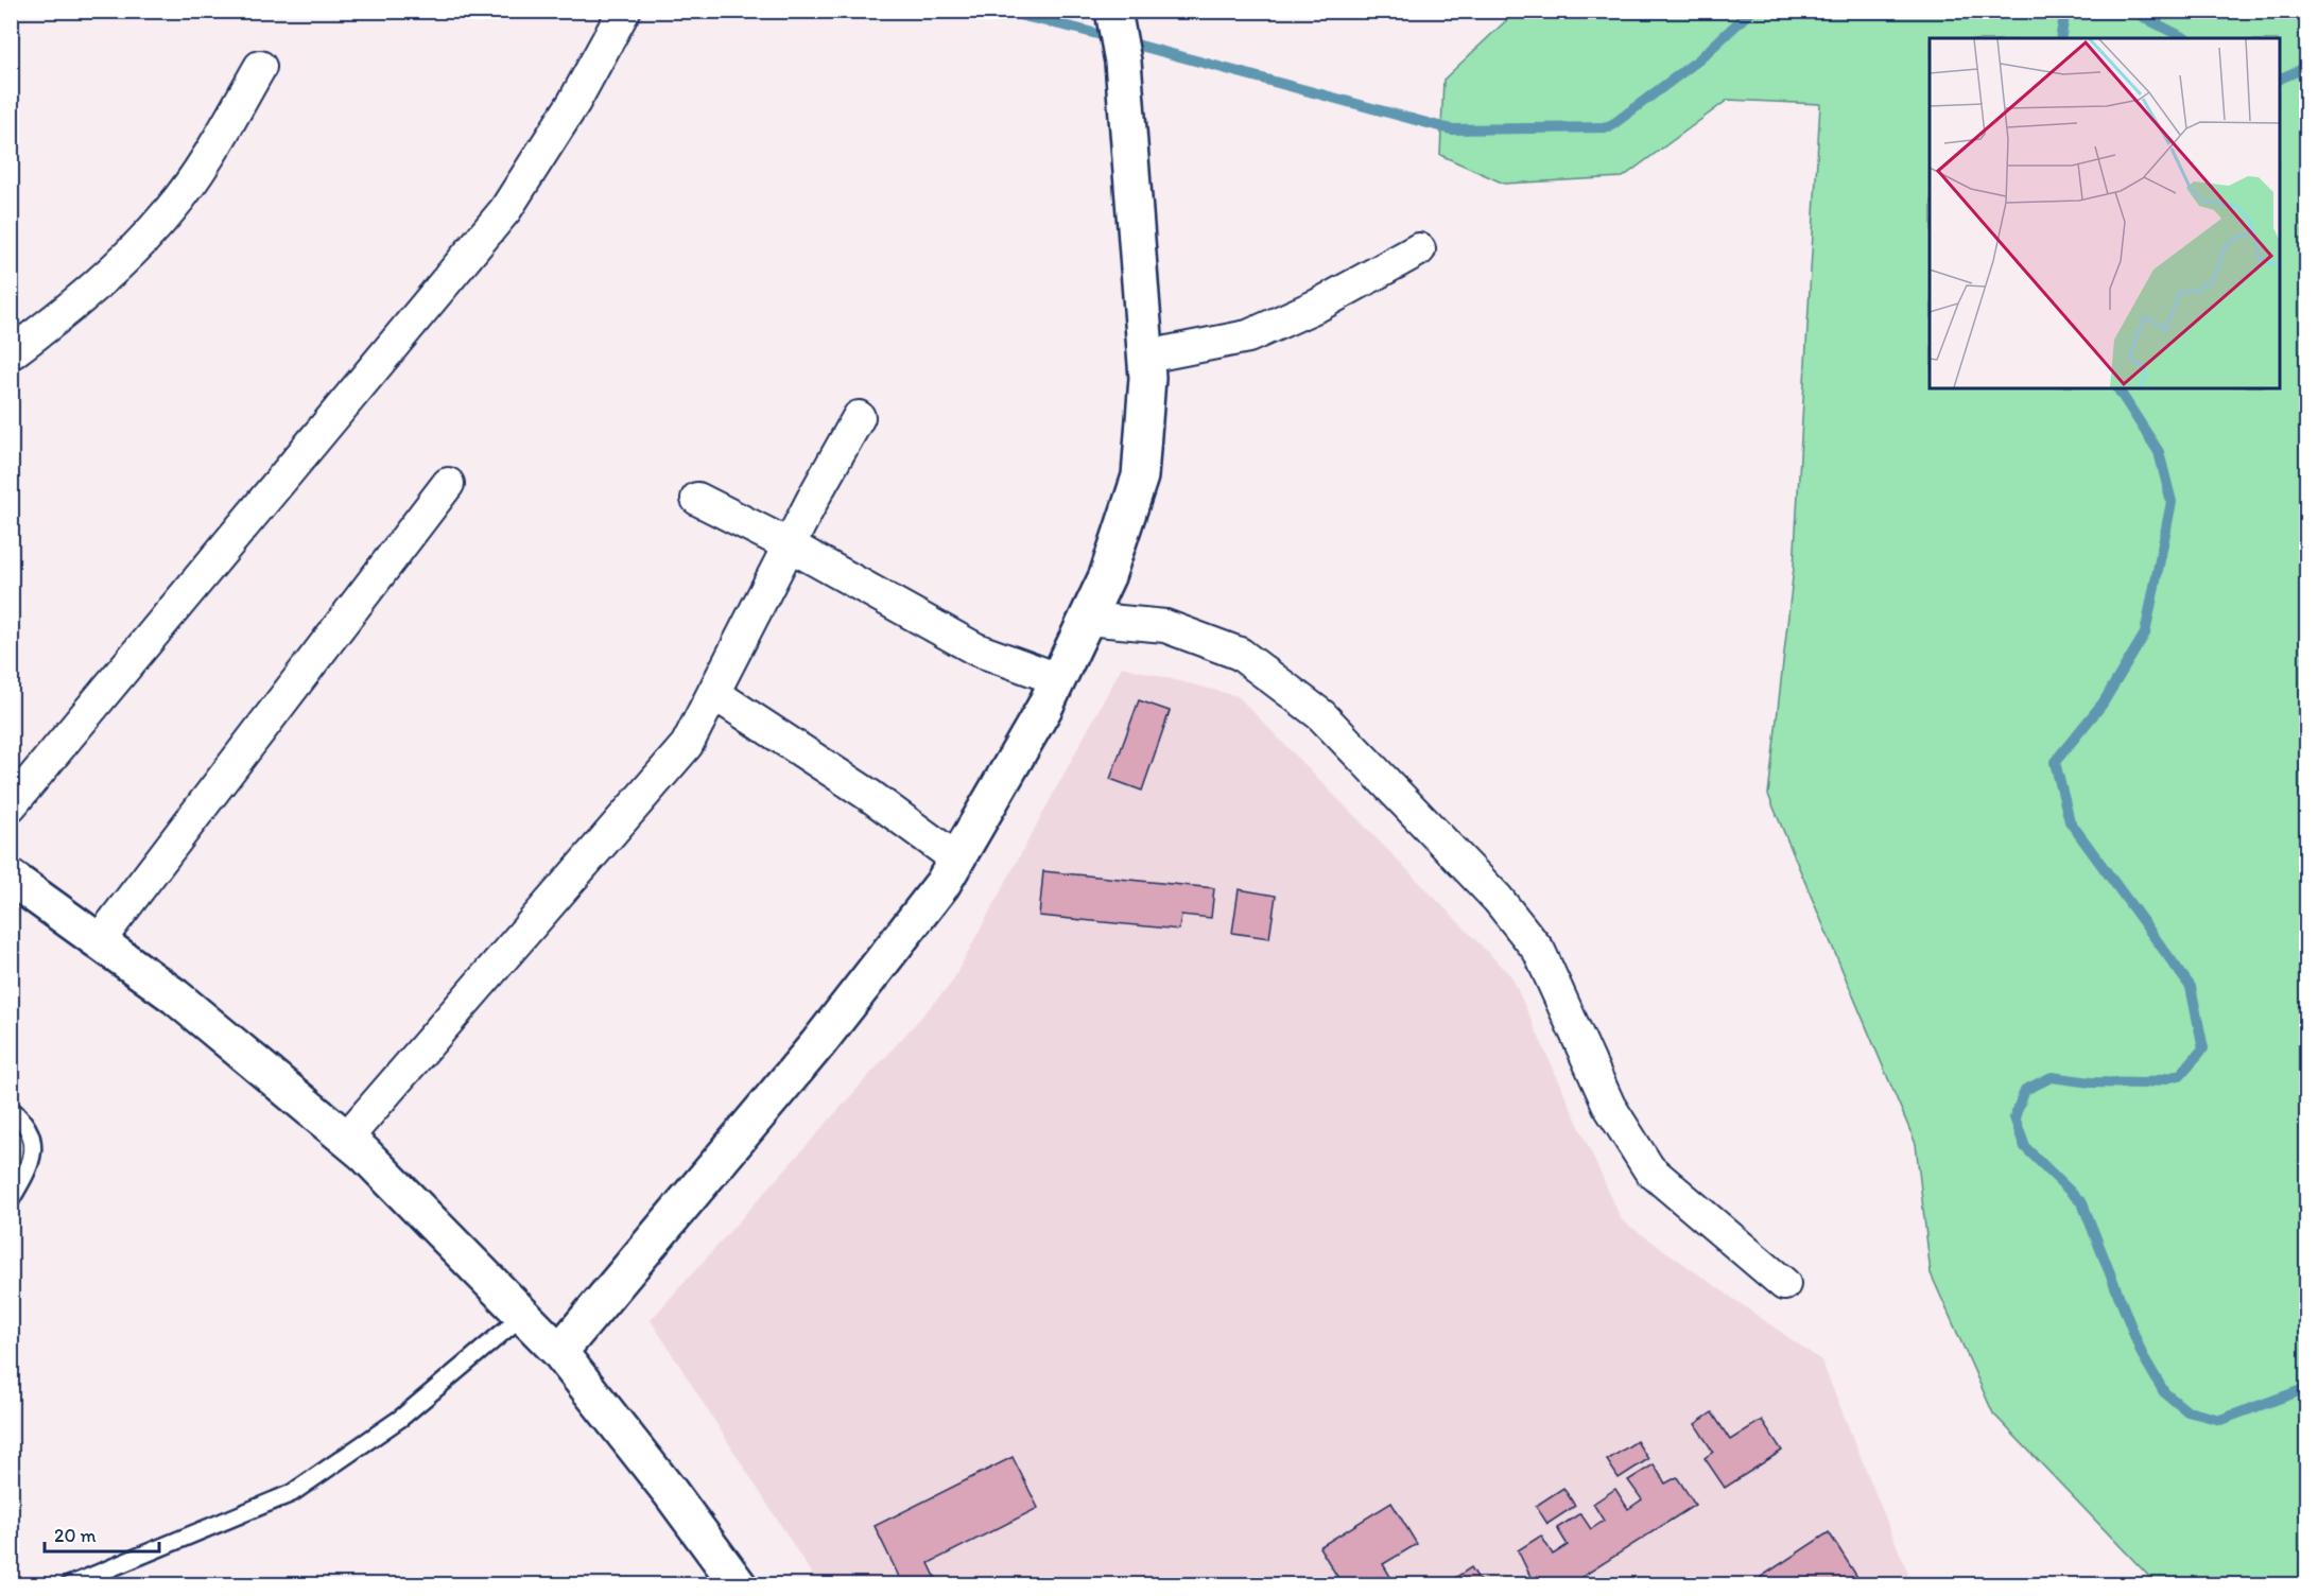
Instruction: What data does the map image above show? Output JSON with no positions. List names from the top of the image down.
{
  "scale_bar": "20 m"
}
